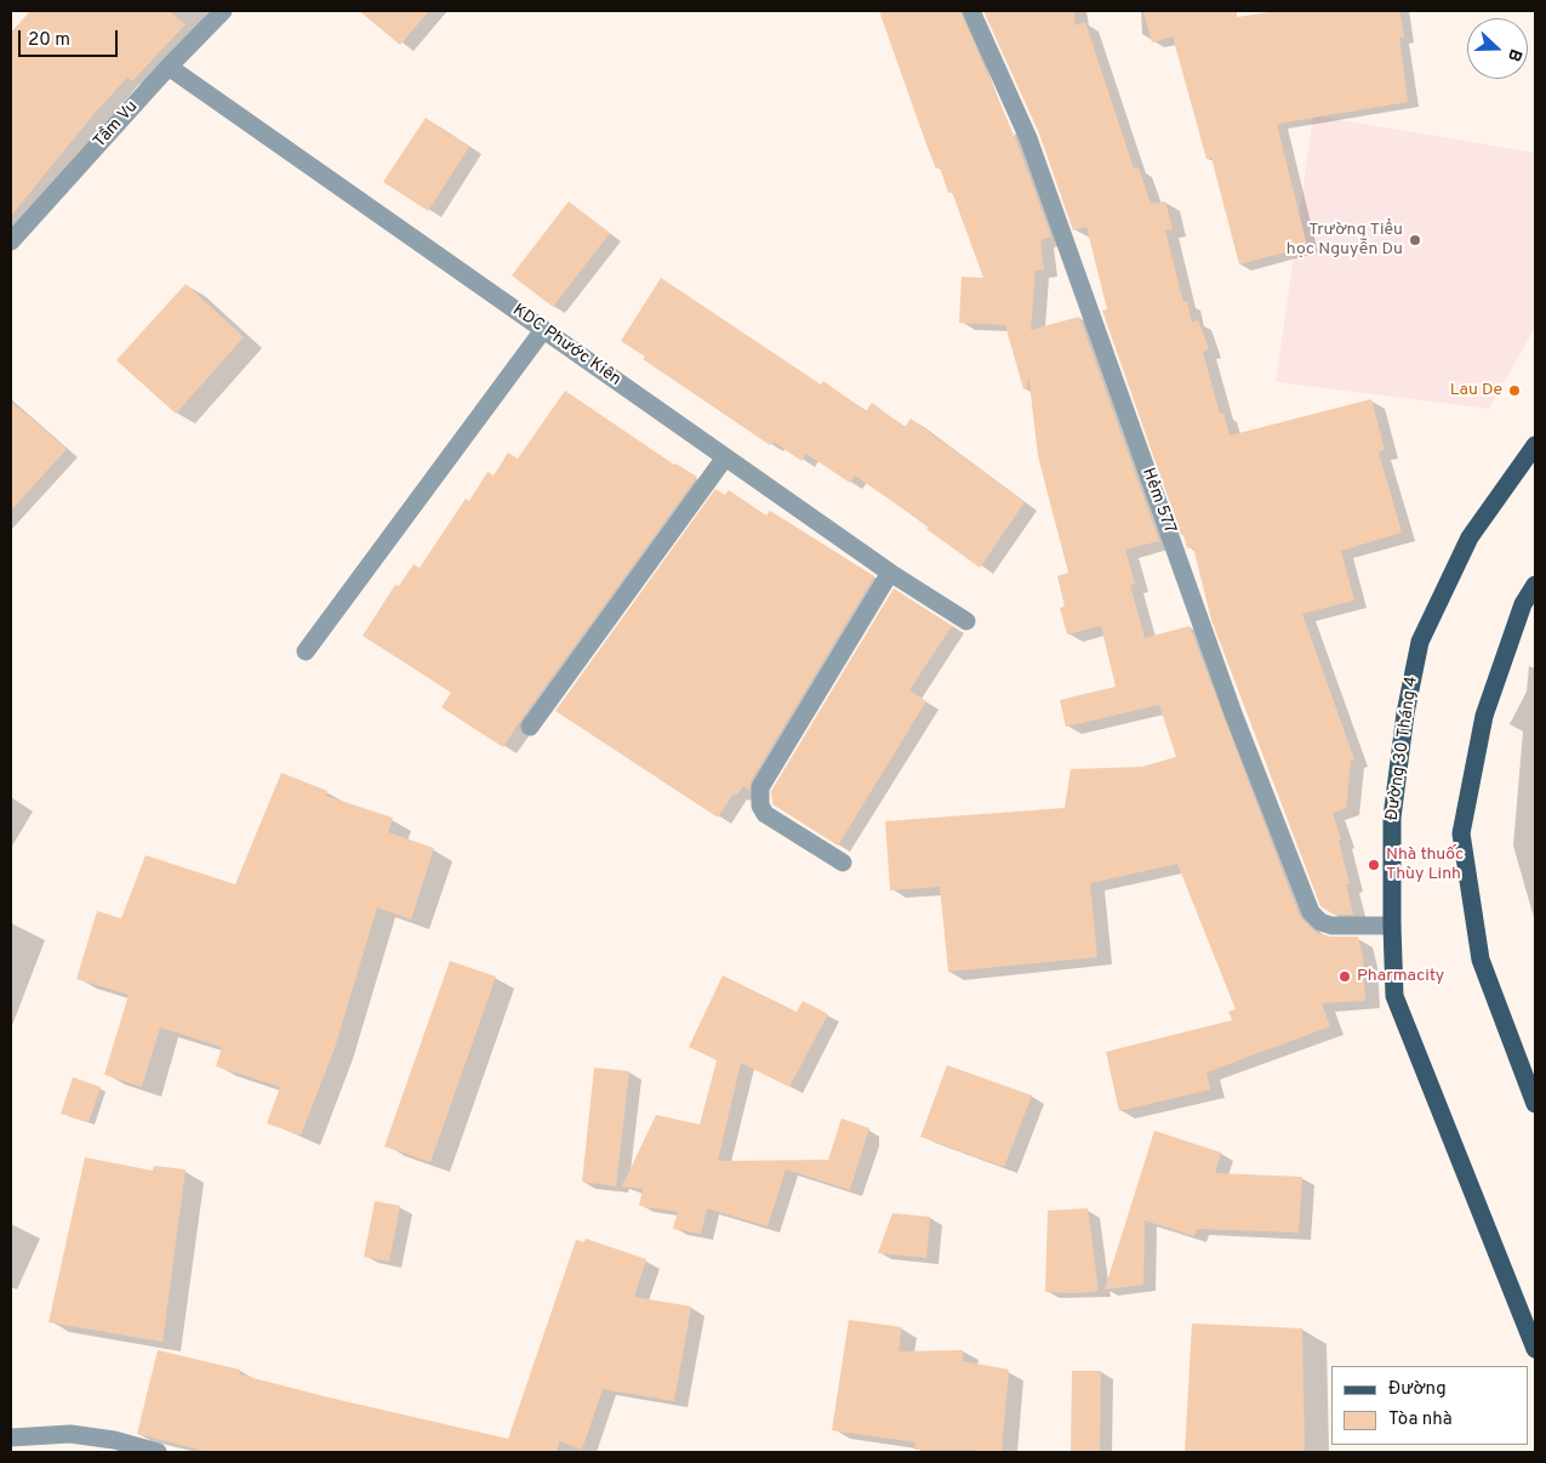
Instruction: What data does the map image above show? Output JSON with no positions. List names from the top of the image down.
{
  "streets": {
    "main road": ["Đường 30 Tháng 4"],
    "street": ["Tầm Vu", "KDC Phước Kiên", "Hẻm 577"]
  },
  "crossings": [
    ["Tầm Vu", "KDC Phước Kiên"],
    ["Hẻm 577", "Đường 30 Tháng 4"]
  ],
  "places": [
    "Trường Tiểu học Nguyễn Du",
    "Lau De",
    "Nhà thuốc Thùy Linh",
    "Pharmacity"
  ],
  "legend": ["Đường", "Tòa nhà"],
  "scale_bar": "20 m",
  "north": "right"
}
